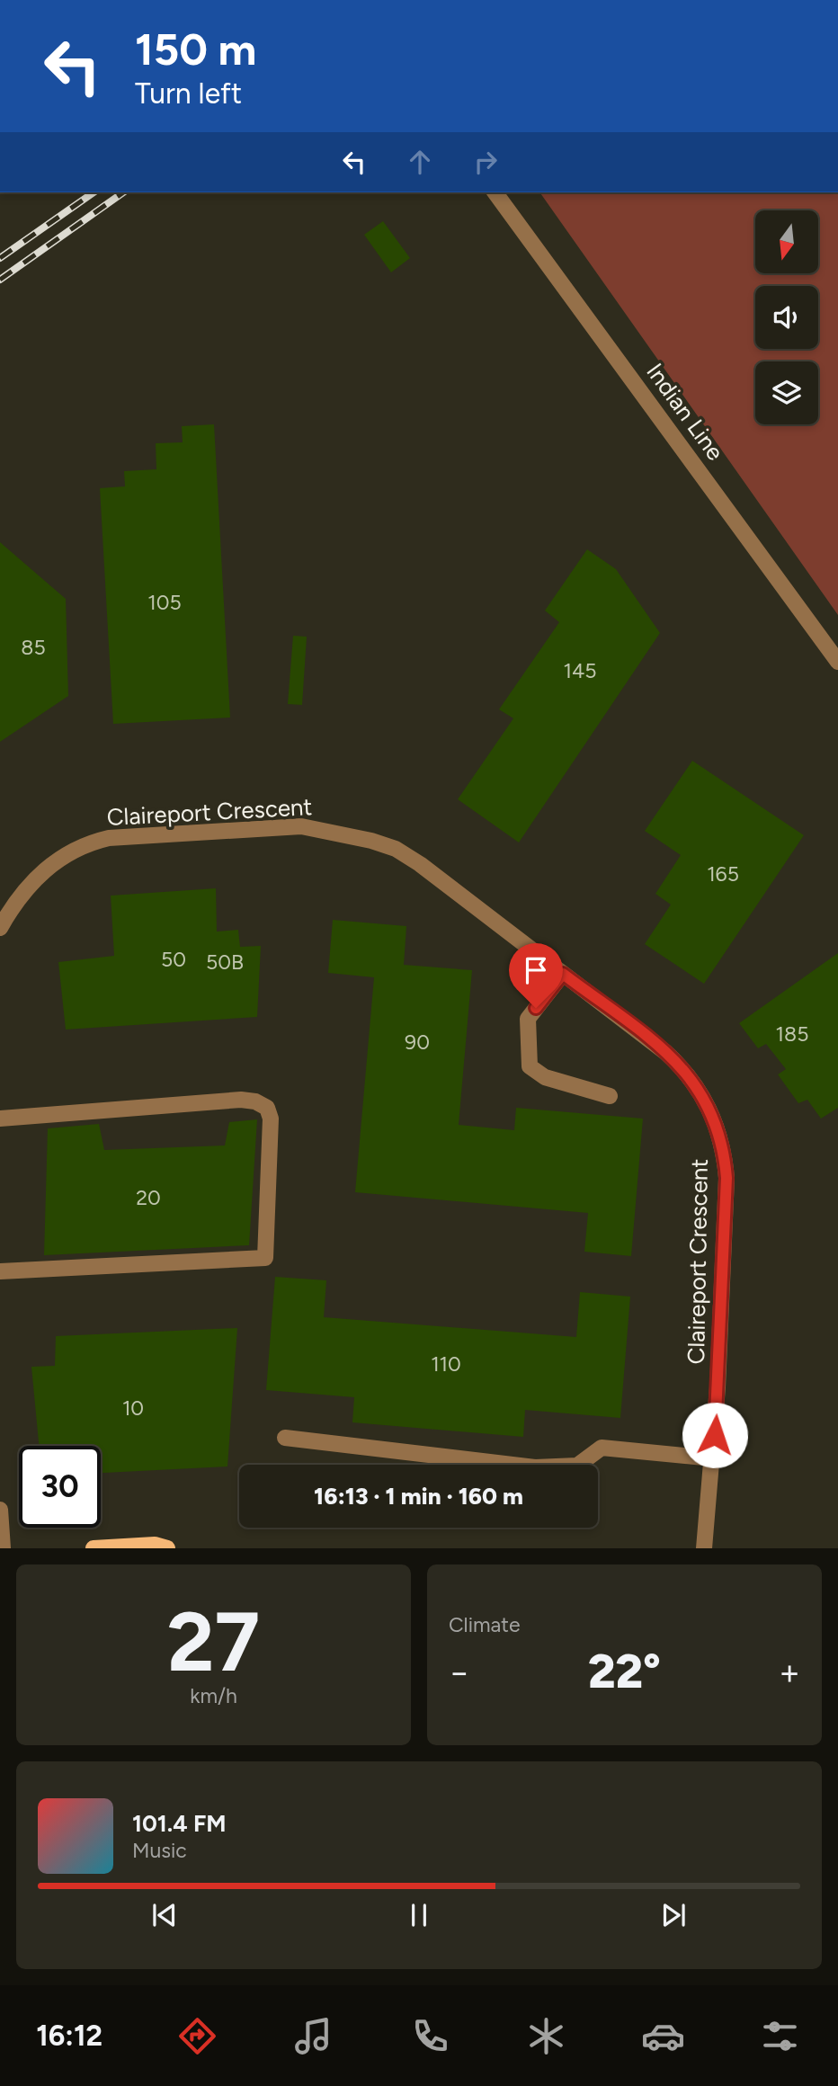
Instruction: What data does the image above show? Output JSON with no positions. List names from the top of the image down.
{
  "streets": {
    "street": ["Indian Line", "Claireport Crescent"]
  },
  "house_numbers": [
    "105",
    "85",
    "145",
    "165",
    "50",
    "50B",
    "185",
    "90",
    "20",
    "110",
    "10"
  ],
  "north": "bottom",
  "page": {
    "turn": ["150 m", "Turn left"],
    "limit": "30",
    "trip": "16:13 · 1 min · 160 m",
    "tile": [
      ["27", "km/h"],
      "Climate"
    ],
    "heat": ["−", "22°", "+"],
    "song": ["101.4 FM", "Music"],
    "tabs": "16:12"
  }
}
